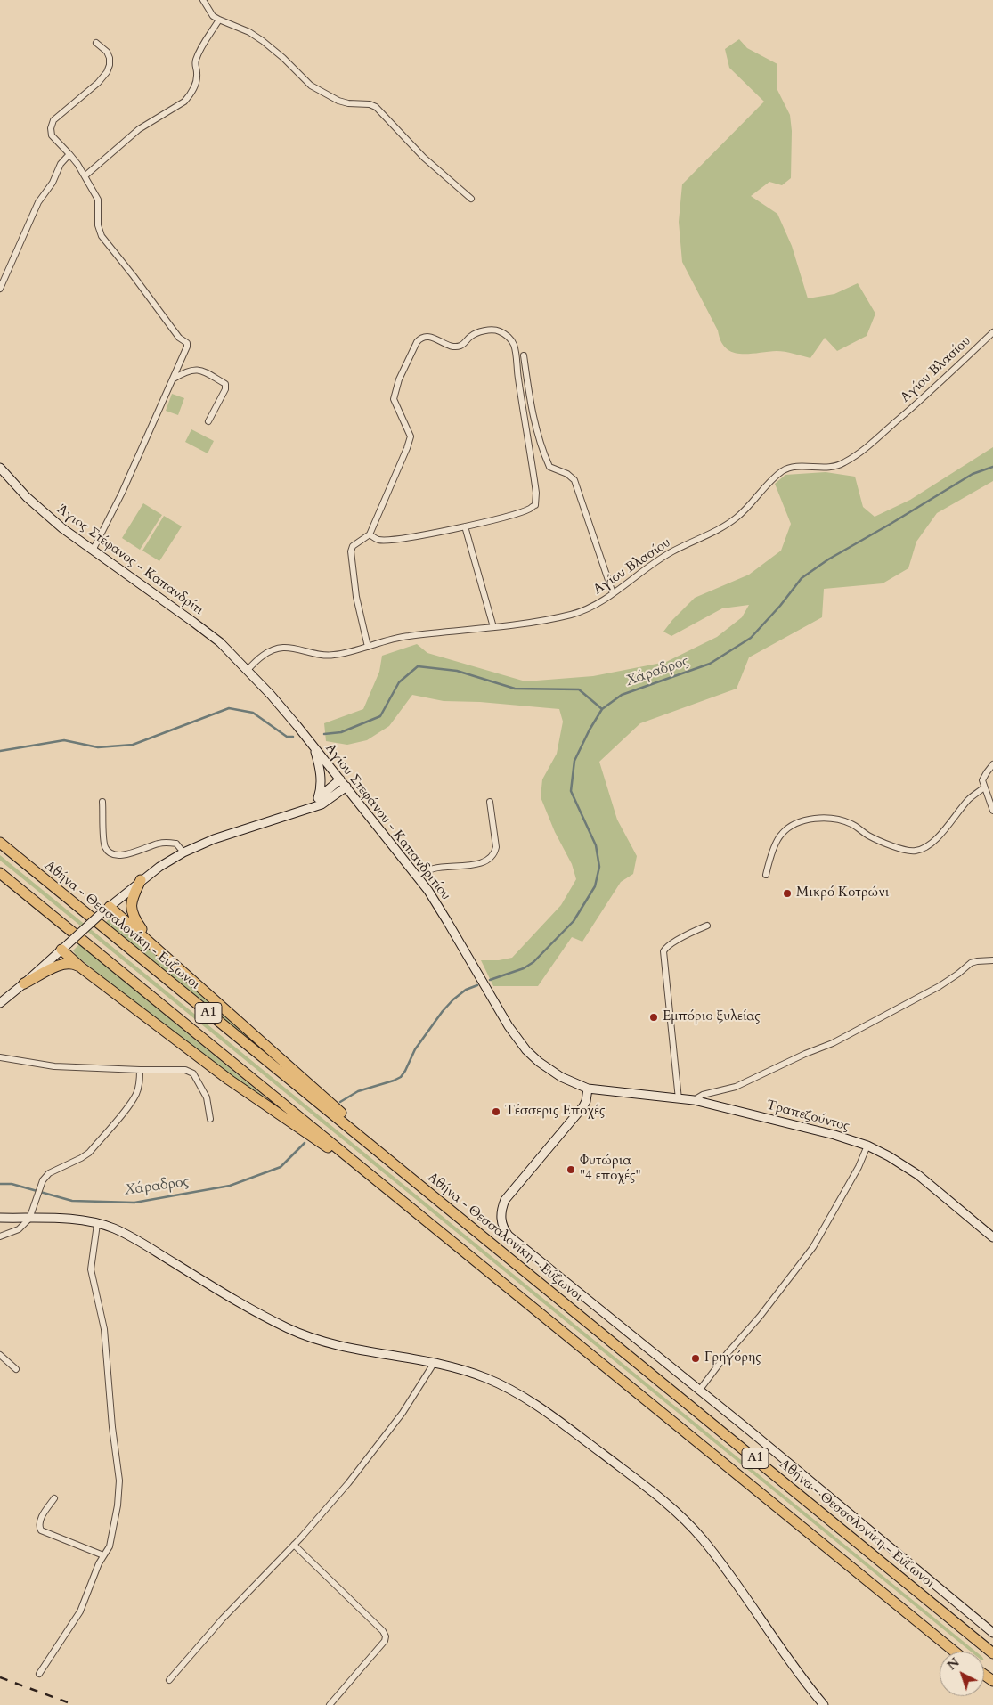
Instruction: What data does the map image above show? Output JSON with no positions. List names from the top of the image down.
{
  "streets": {
    "highway": ["Αθήνα - Θεσσαλονίκη - Εύζωνοι", "Α1"],
    "main road": ["Άγιος Στέφανος - Καπανδρίτι", "Αγίου Στεφάνου - Καπανδριτίου", "Τραπεζούντος"],
    "street": ["Αγίου Βλασίου"]
  },
  "crossings": [
    ["Αγίου Βλασίου", "Άγιος Στέφανος - Καπανδρίτι"],
    ["Αγίου Βλασίου", "Αγίου Στεφάνου - Καπανδριτίου"],
    ["Άγιος Στέφανος - Καπανδρίτι", "Αγίου Στεφάνου - Καπανδριτίου"],
    ["Αγίου Στεφάνου - Καπανδριτίου", "Τραπεζούντος"]
  ],
  "water": ["Χάραδρος"],
  "places": [
    "Μικρό Κοτρώνι",
    "Εμπόριο ξυλείας",
    "Τέσσερις Εποχές",
    "Φυτώρια \"4 εποχές\"",
    "Γρηγόρης"
  ],
  "north": "top left"
}
